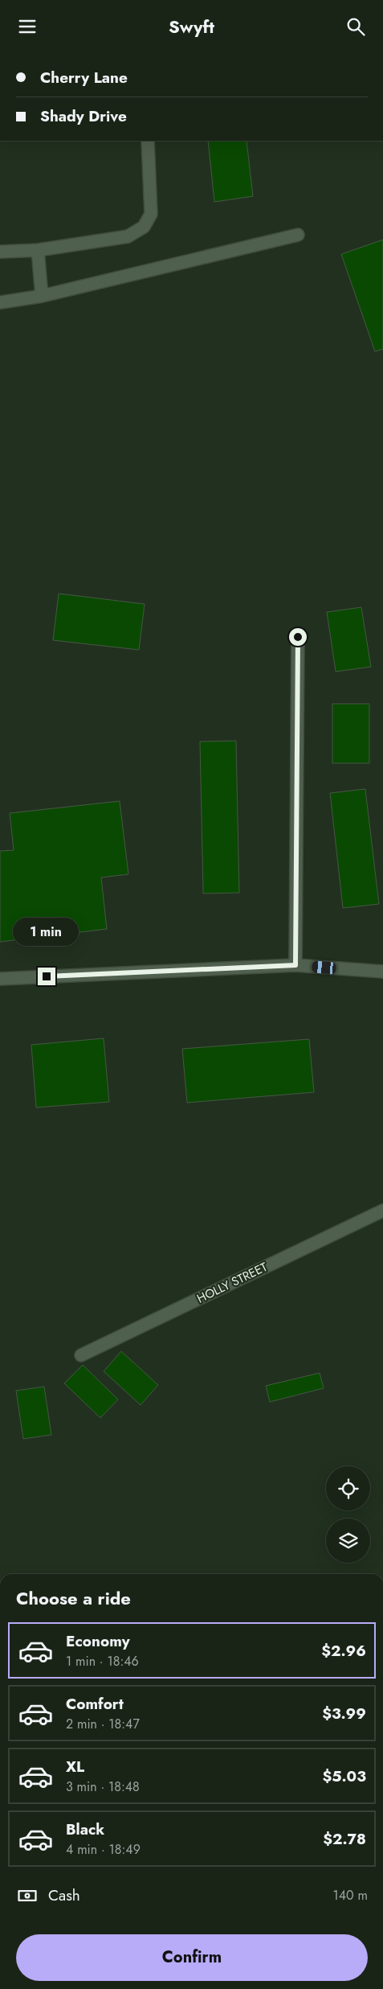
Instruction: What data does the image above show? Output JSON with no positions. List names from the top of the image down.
{
  "streets": {
    "street": ["HOLLY STREET"]
  },
  "page": {
    "header": "Swyft",
    "banner": ["Cherry Lane", "Shady Drive"],
    "bubble": "1 min",
    "heading": "Choose a ride",
    "list": [
      {
        "name": "Economy",
        "note": "1 min · 18:46",
        "value": "$2.96"
      },
      {
        "name": "Comfort",
        "note": "2 min · 18:47",
        "value": "$3.99"
      },
      {
        "name": "XL",
        "note": "3 min · 18:48",
        "value": "$5.03"
      },
      {
        "name": "Black",
        "note": "4 min · 18:49",
        "value": "$2.78"
      }
    ],
    "pay": ["Cash", "140 m"],
    "buttons": "Confirm"
  }
}
